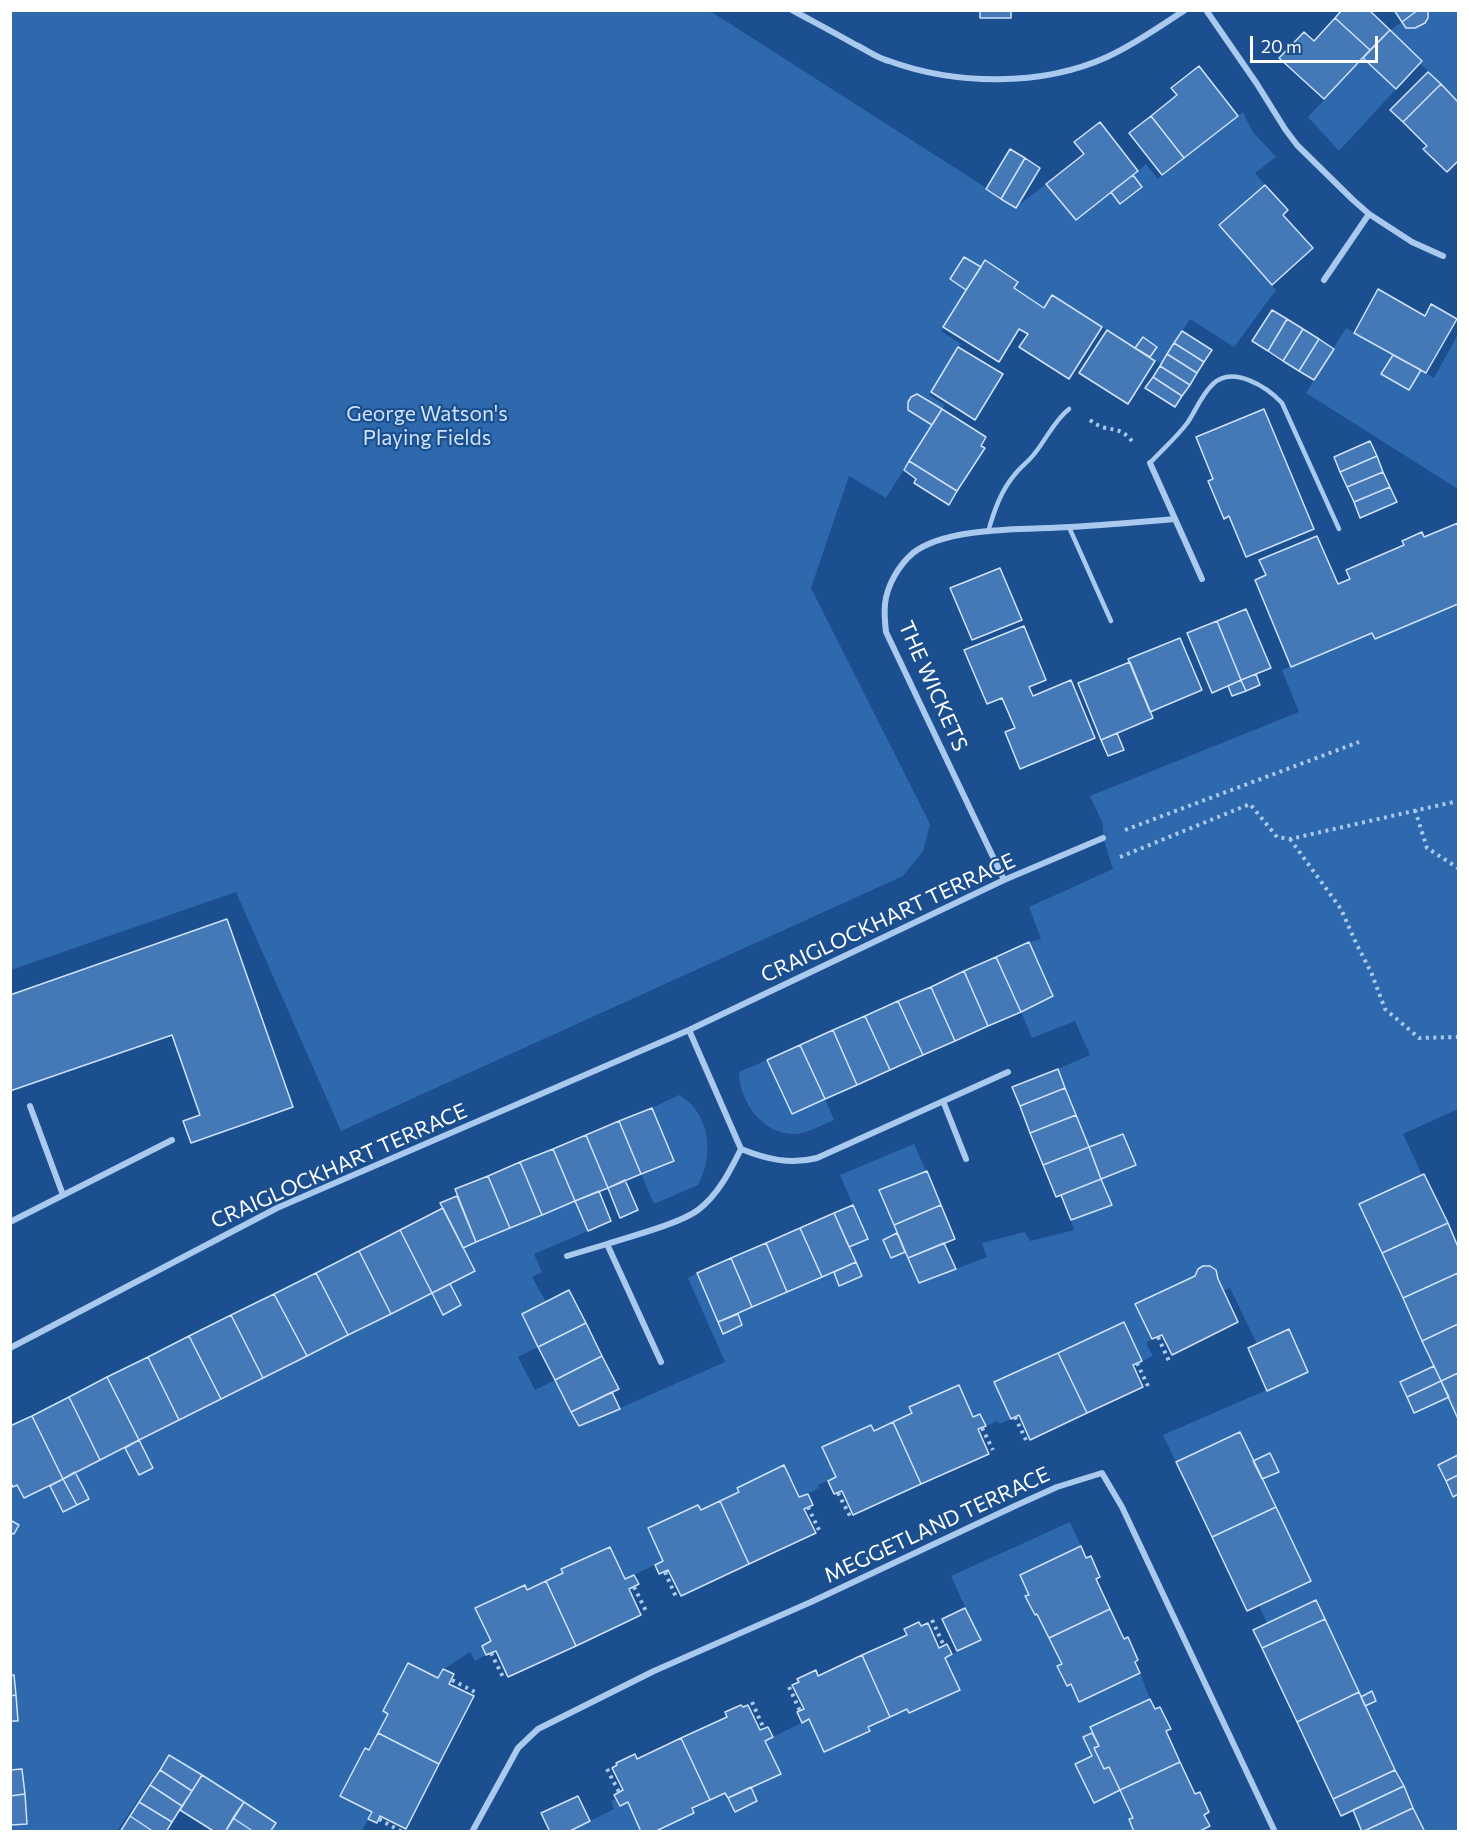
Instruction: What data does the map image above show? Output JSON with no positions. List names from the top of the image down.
{
  "streets": {
    "street": ["THE WICKETS", "CRAIGLOCKHART TERRACE", "MEGGETLAND TERRACE"]
  },
  "crossings": [
    ["THE WICKETS", "CRAIGLOCKHART TERRACE"]
  ],
  "parks": ["George Watson's Playing Fields"],
  "scale_bar": "20 m"
}
